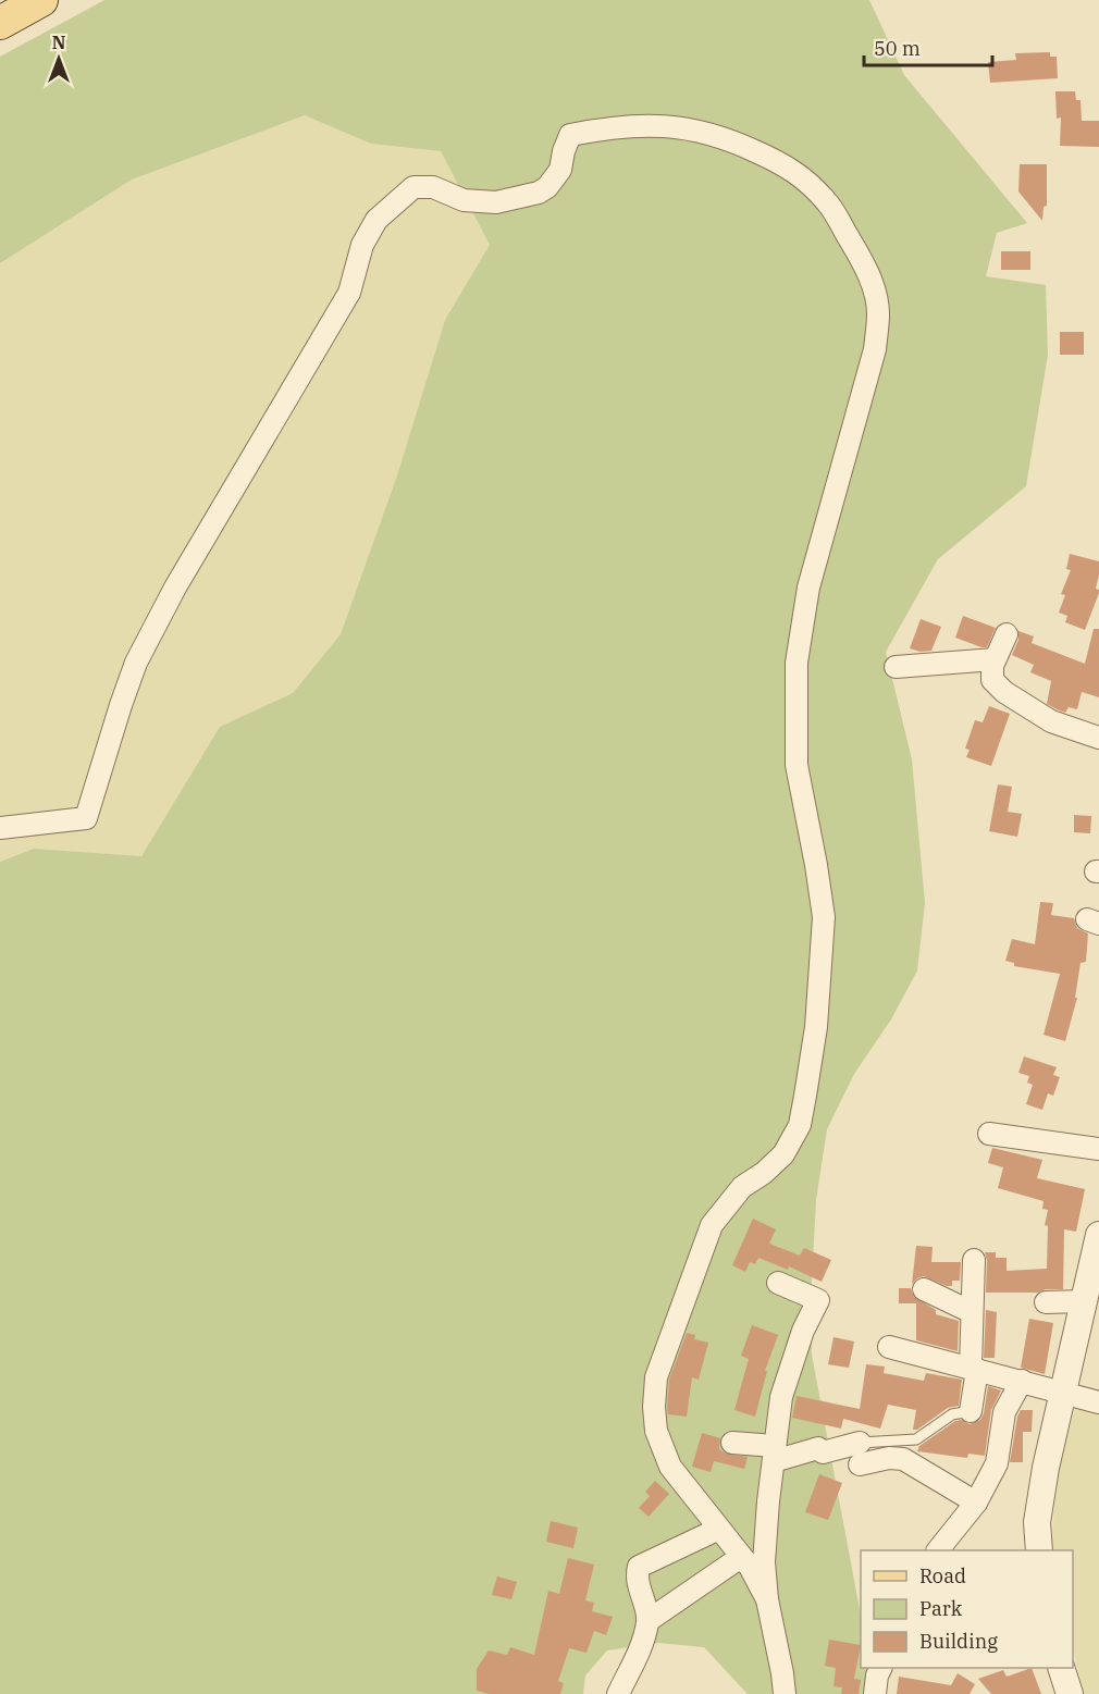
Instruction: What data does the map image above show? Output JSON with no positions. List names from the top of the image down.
{
  "legend": ["Road", "Park", "Building"],
  "scale_bar": "50 m",
  "north": "top"
}
